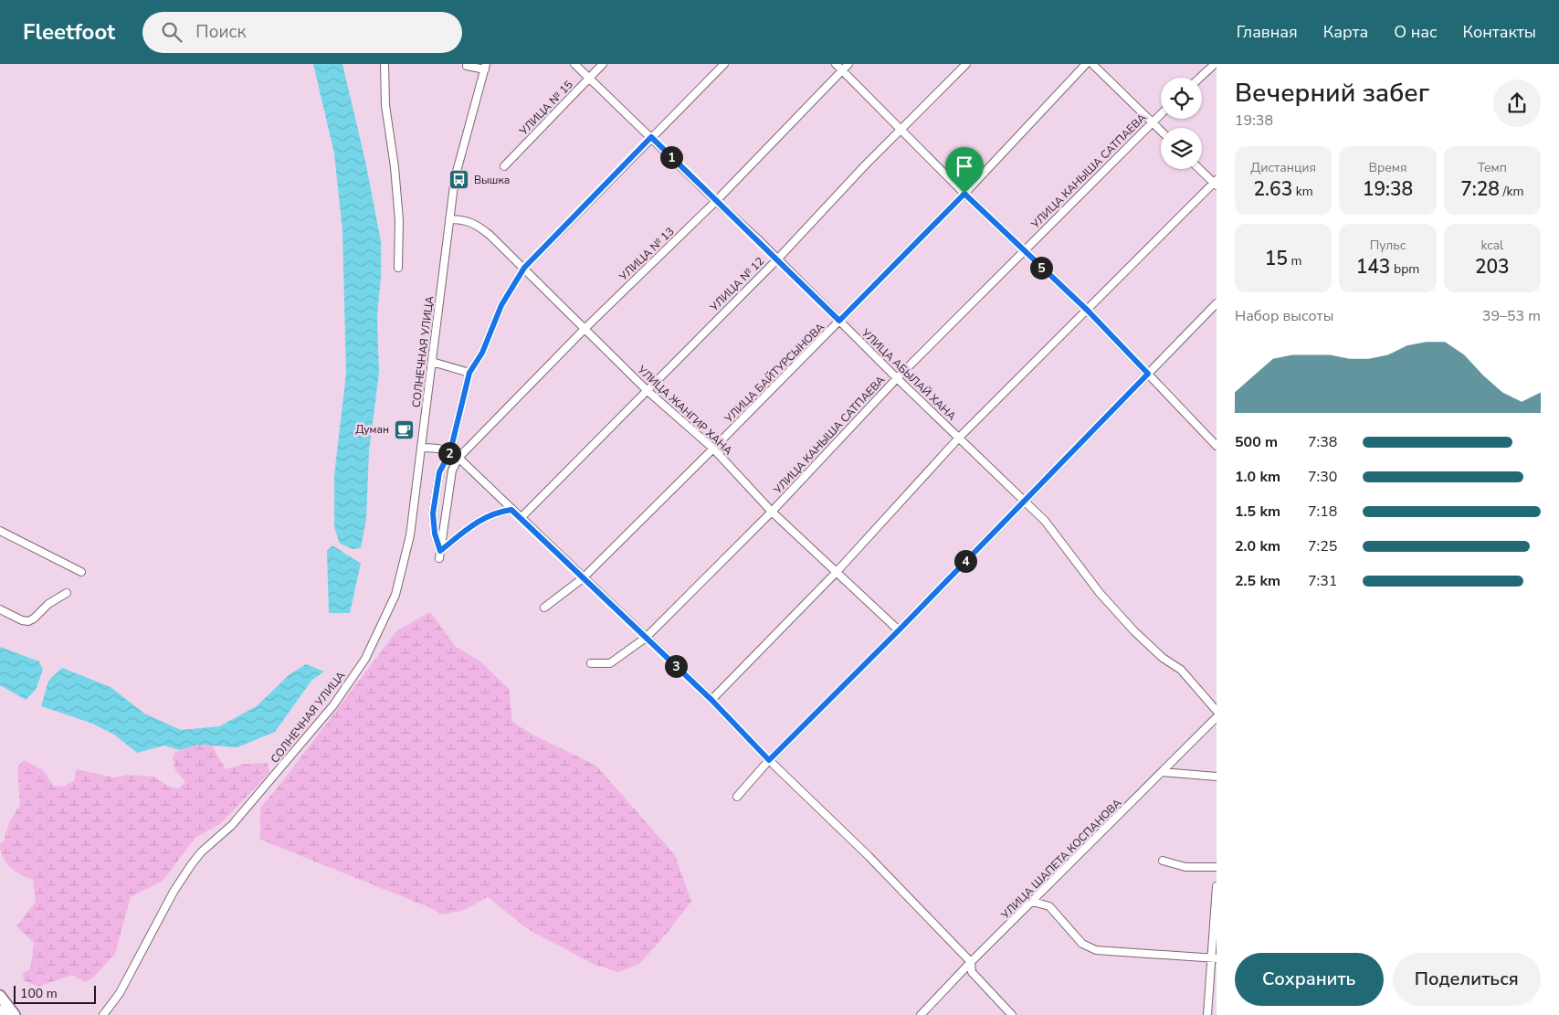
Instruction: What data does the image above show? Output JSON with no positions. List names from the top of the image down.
{
  "streets": {
    "street": [
      "УЛИЦА № 15",
      "УЛИЦА КАНЫША САТПАЕВА",
      "УЛИЦА № 13",
      "УЛИЦА № 12",
      "СОЛНЕЧНАЯ УЛИЦА",
      "УЛИЦА БАЙТУРСЫНОВА",
      "УЛИЦА АБЫЛАЙ ХАНА",
      "УЛИЦА ЖАНГИР ХАНА",
      "УЛИЦА ШАПЕТА КОСПАНОВА"
    ]
  },
  "crossings": [
    ["УЛИЦА № 15", "УЛИЦА АБЫЛАЙ ХАНА"],
    ["УЛИЦА КАНЫША САТПАЕВА", "УЛИЦА АБЫЛАЙ ХАНА"],
    ["УЛИЦА КАНЫША САТПАЕВА", "УЛИЦА ЖАНГИР ХАНА"],
    ["УЛИЦА № 13", "УЛИЦА АБЫЛАЙ ХАНА"],
    ["УЛИЦА № 13", "УЛИЦА ЖАНГИР ХАНА"],
    ["УЛИЦА № 12", "УЛИЦА АБЫЛАЙ ХАНА"],
    ["УЛИЦА № 12", "УЛИЦА ЖАНГИР ХАНА"],
    ["СОЛНЕЧНАЯ УЛИЦА", "УЛИЦА ЖАНГИР ХАНА"],
    ["УЛИЦА БАЙТУРСЫНОВА", "УЛИЦА АБЫЛАЙ ХАНА"],
    ["УЛИЦА БАЙТУРСЫНОВА", "УЛИЦА ЖАНГИР ХАНА"]
  ],
  "places": {
    "bus stop": ["Вышка"],
    "cafe": ["Думан"]
  },
  "scale_bar": "100 m",
  "page": {
    "header": "Fleetfoot",
    "search": "Поиск",
    "nav": [
      "Главная",
      "Карта",
      "О нас",
      "Контакты"
    ],
    "heading": ["Вечерний забег", "19:38"],
    "stats": [
      ["Дистанция", "2.63 km"],
      ["Время", "19:38"],
      ["Темп", "7:28 /km"],
      ["15 m"],
      ["Пульс", "143 bpm"],
      ["kcal", "203"]
    ],
    "pins": [
      "1",
      "5",
      "2",
      "4",
      "3"
    ],
    "chart": ["Набор высоты", "39–53 m"],
    "list": [
      {
        "name": "500 m",
        "note": "7:38"
      },
      {
        "name": "1.0 km",
        "note": "7:30"
      },
      {
        "name": "1.5 km",
        "note": "7:18"
      },
      {
        "name": "2.0 km",
        "note": "7:25"
      },
      {
        "name": "2.5 km",
        "note": "7:31"
      }
    ],
    "buttons": ["Сохранить", "Поделиться"],
    "scale": "100 m"
  }
}
